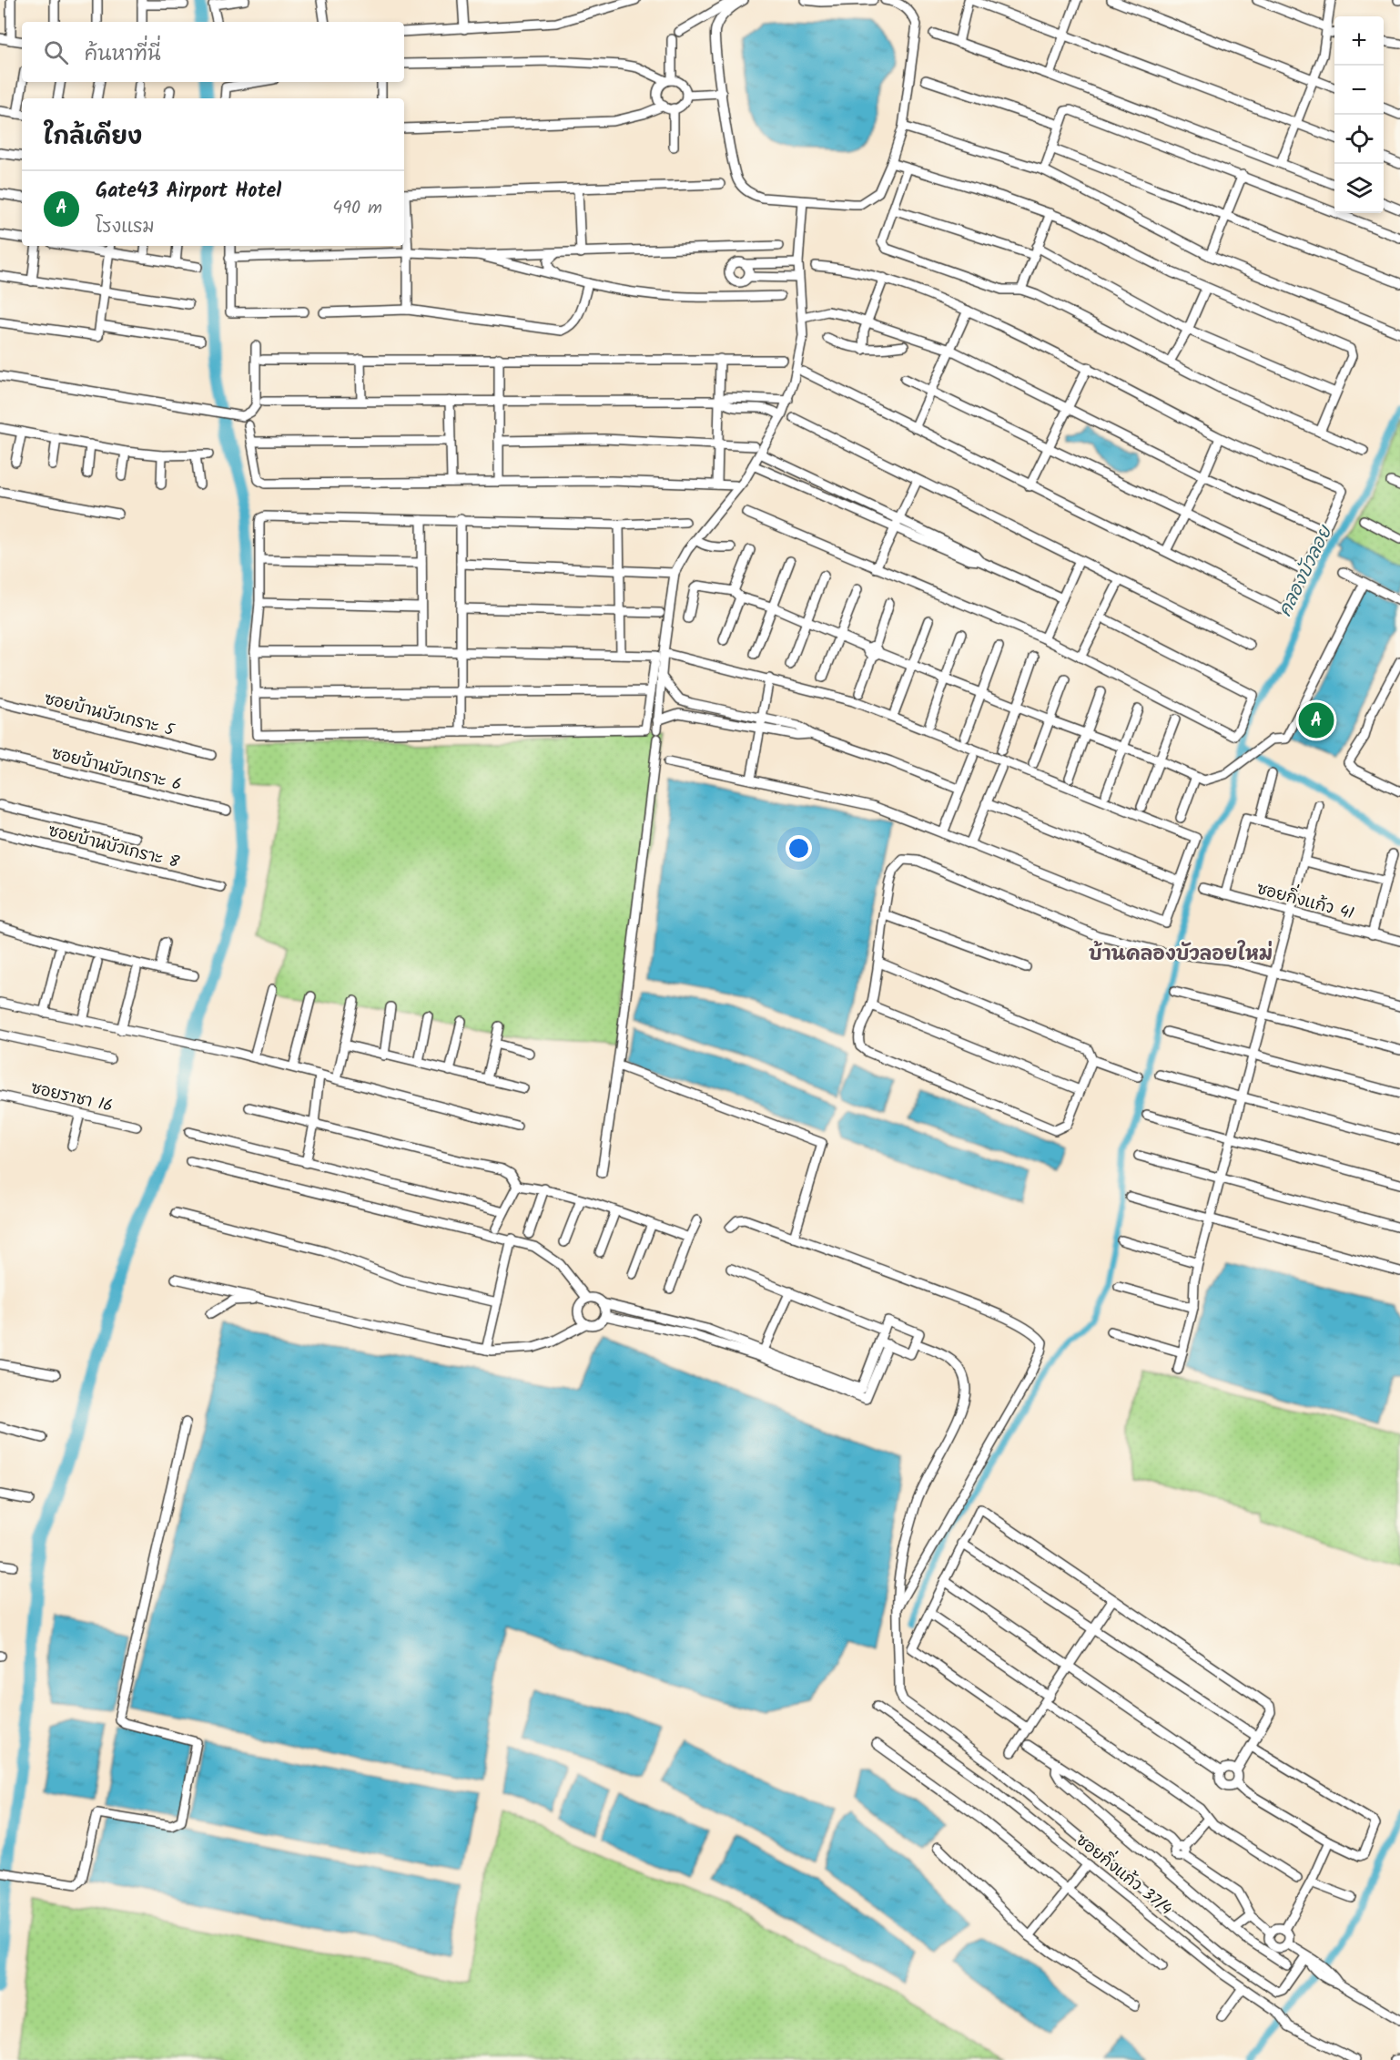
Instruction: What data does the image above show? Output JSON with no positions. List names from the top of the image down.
{
  "streets": {
    "street": [
      "ซอยบ้านบัวเกราะ 5",
      "ซอยบ้านบัวเกราะ 6",
      "ซอยบ้านบัวเกราะ 8",
      "ซอยกิ่งแก้ว 41",
      "ซอยราชา 16",
      "ซอยกิ่งแก้ว 37/4"
    ]
  },
  "districts": ["บ้านคลองบัวลอยใหม่"],
  "water": ["คลองบัวลอย"],
  "page": {
    "map_buttons": ["+", "−"],
    "search": "ค้นหาที่นี่",
    "heading": "ใกล้เคียง",
    "list": [
      {
        "mark": "A",
        "name": "Gate43 Airport Hotel",
        "note": "โรงแรม",
        "value": "490 m"
      }
    ],
    "pins": "A"
  }
}
